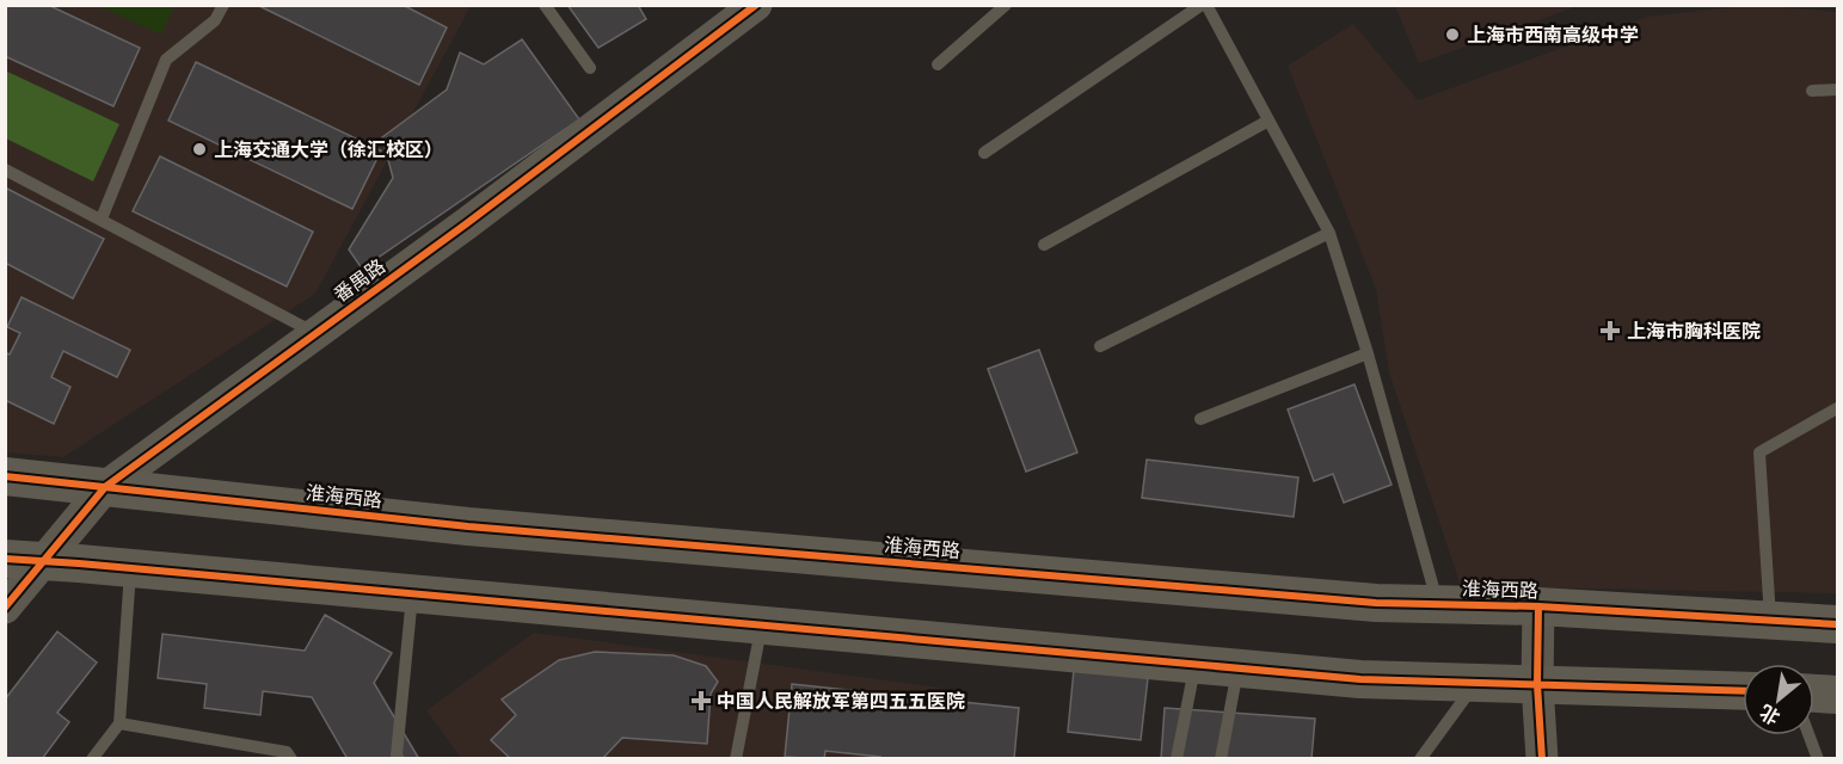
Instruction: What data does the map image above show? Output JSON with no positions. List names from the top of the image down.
{
  "streets": {
    "main road": ["淮海西路"],
    "street": ["番禺路"]
  },
  "crossings": [
    ["番禺路", "淮海西路"]
  ],
  "places": {
    "other": ["上海市西南高级中学", "上海交通大学（徐汇校区）"],
    "health": ["上海市胸科医院", "中国人民解放军第四五五医院"]
  },
  "north": "bottom left"
}
